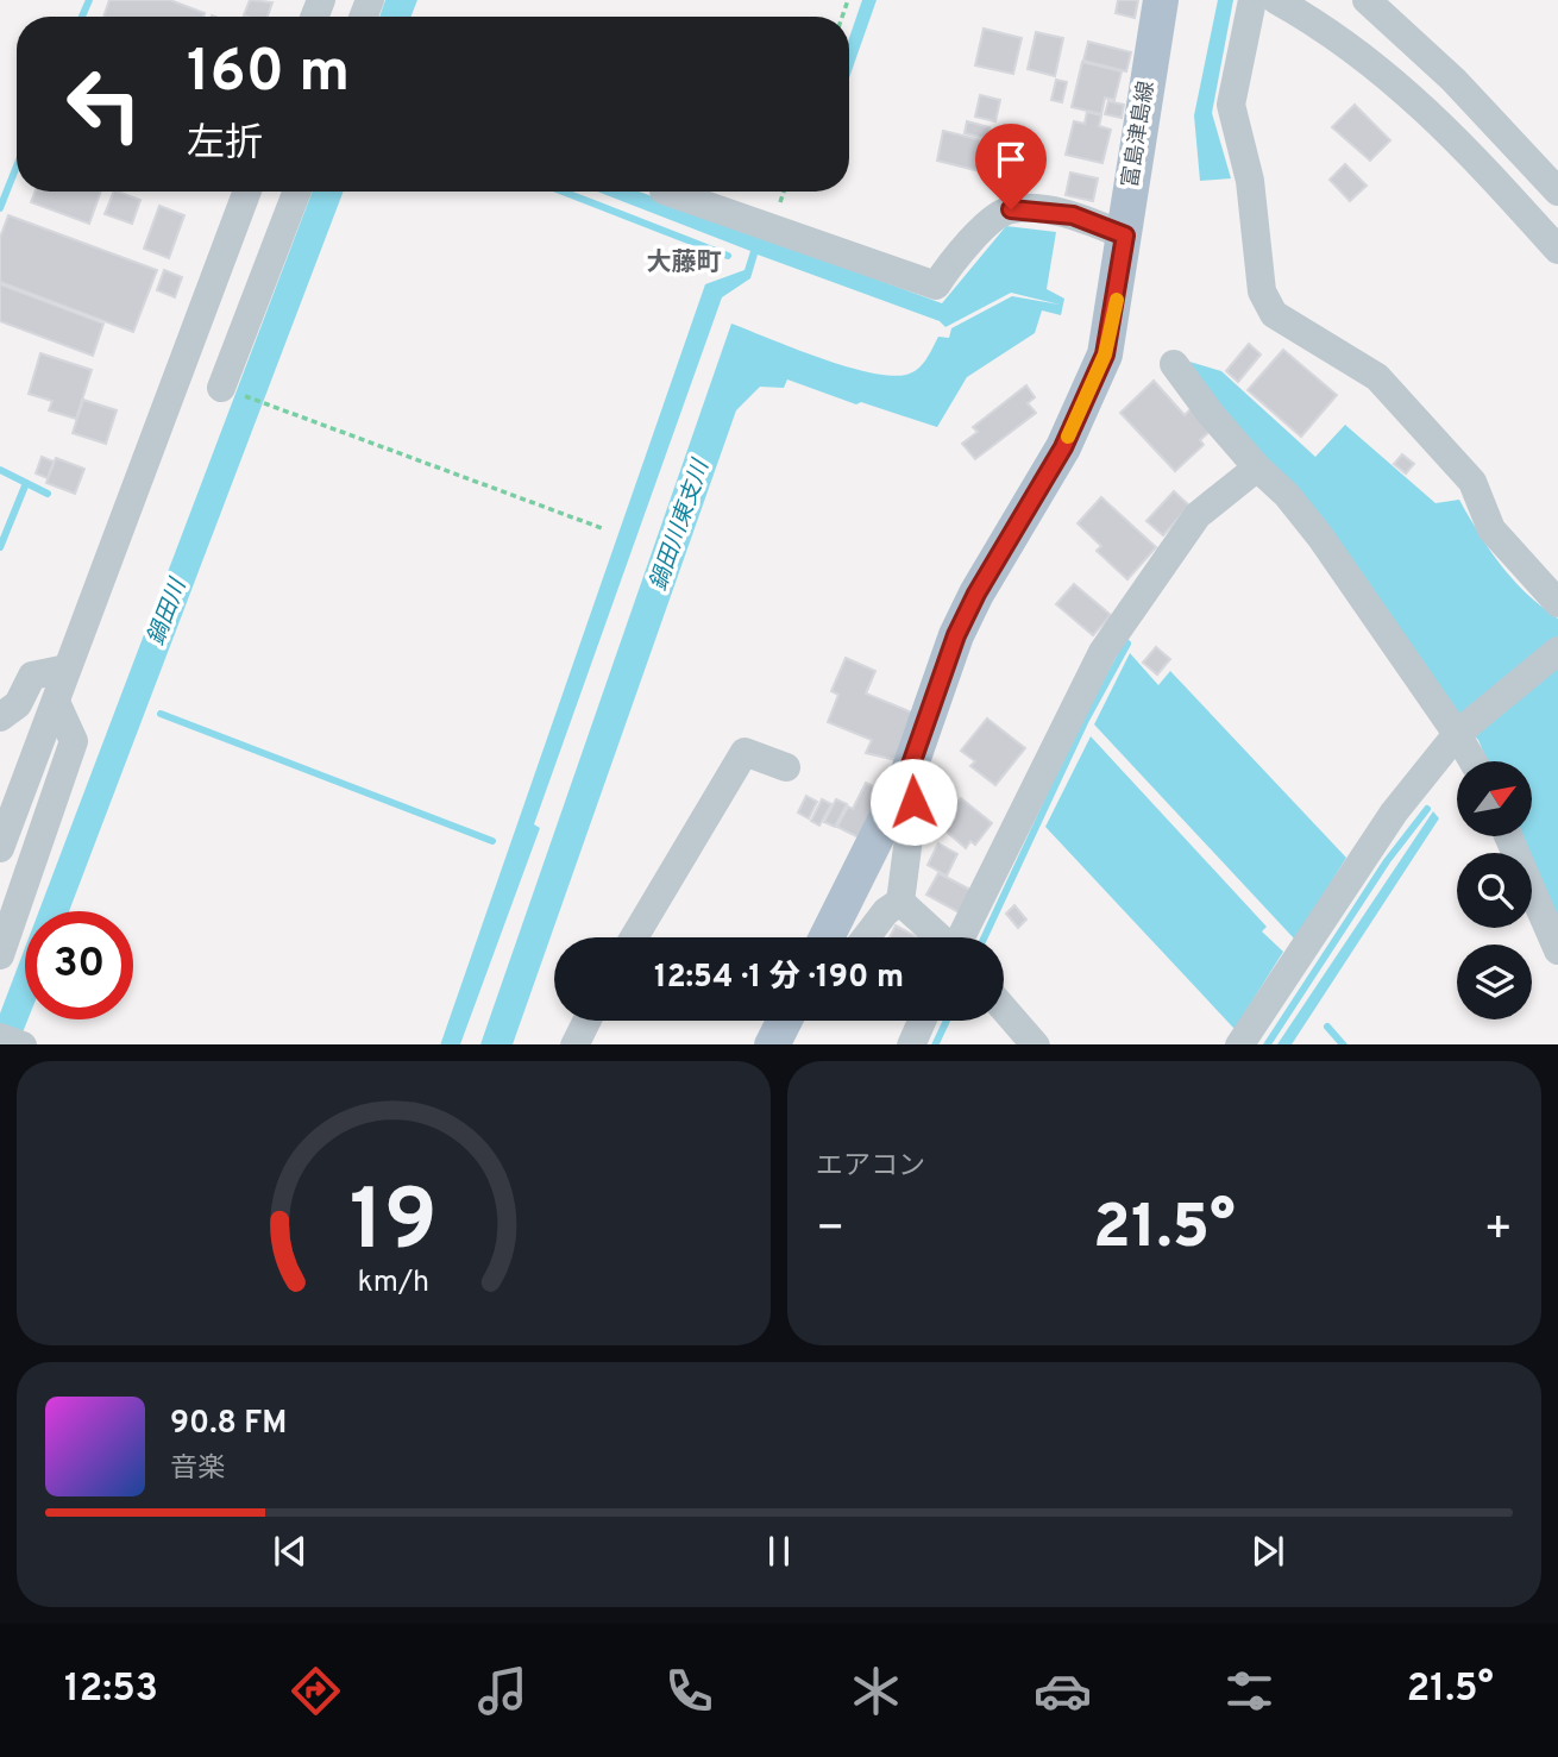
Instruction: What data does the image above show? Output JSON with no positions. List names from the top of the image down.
{
  "streets": {
    "main road": ["富島津島線"]
  },
  "districts": ["大藤町"],
  "water": ["鍋田川東支川", "鍋田川"],
  "north": "top right",
  "page": {
    "turn": ["160 m", "左折"],
    "limit": "30",
    "trip": "12:54 · 1 分 · 190 m",
    "tile": "エアコン",
    "heat": ["−", "21.5°", "+"],
    "song": ["90.8 FM", "音楽"],
    "tabs": ["12:53", "21.5°"],
    "gauge": ["19", "km/h"]
  }
}
